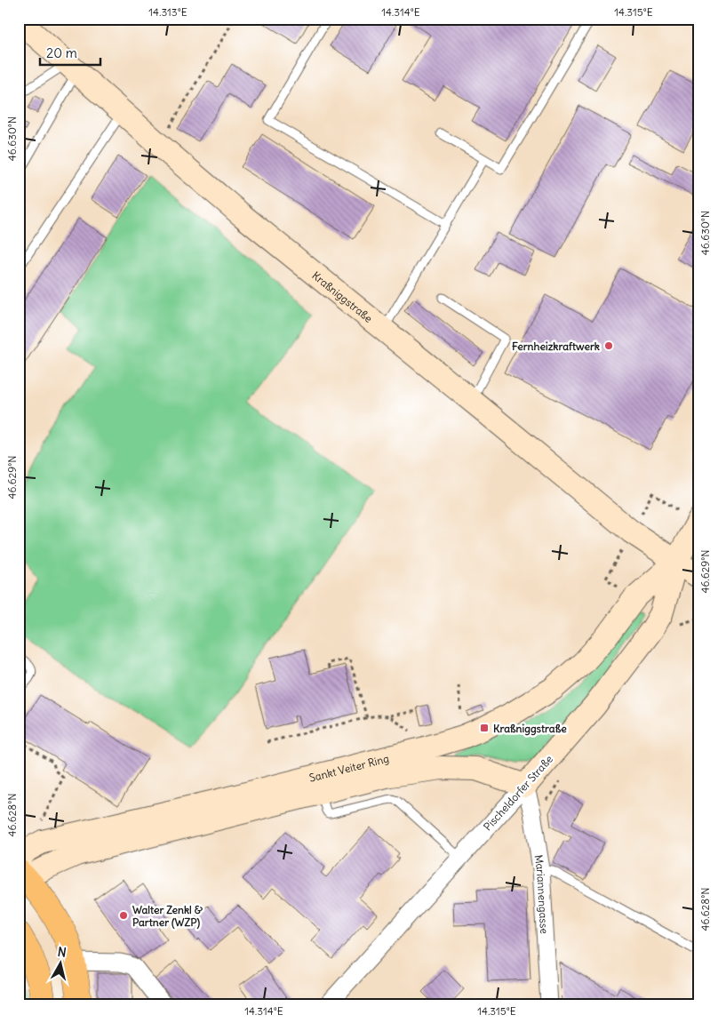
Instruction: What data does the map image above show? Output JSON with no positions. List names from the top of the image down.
{
  "streets": {
    "main road": ["Kraßniggstraße", "Sankt Veiter Ring", "Pischeldorfer Straße"],
    "street": ["Mariannengasse"]
  },
  "crossings": [
    ["Kraßniggstraße", "Pischeldorfer Straße"],
    ["Sankt Veiter Ring", "Pischeldorfer Straße"],
    ["Sankt Veiter Ring", "Mariannengasse"],
    ["Pischeldorfer Straße", "Mariannengasse"]
  ],
  "places": {
    "other": ["Fernheizkraftwerk", "Walter Zenkl & Partner (WZP)"],
    "transit": ["Kraßniggstraße"]
  },
  "scale_bar": "20 m",
  "north": "top",
  "coordinates": [
    "14.313°E",
    "14.314°E",
    "14.315°E",
    "46.630°N",
    "46.629°N",
    "46.628°N"
  ]
}
